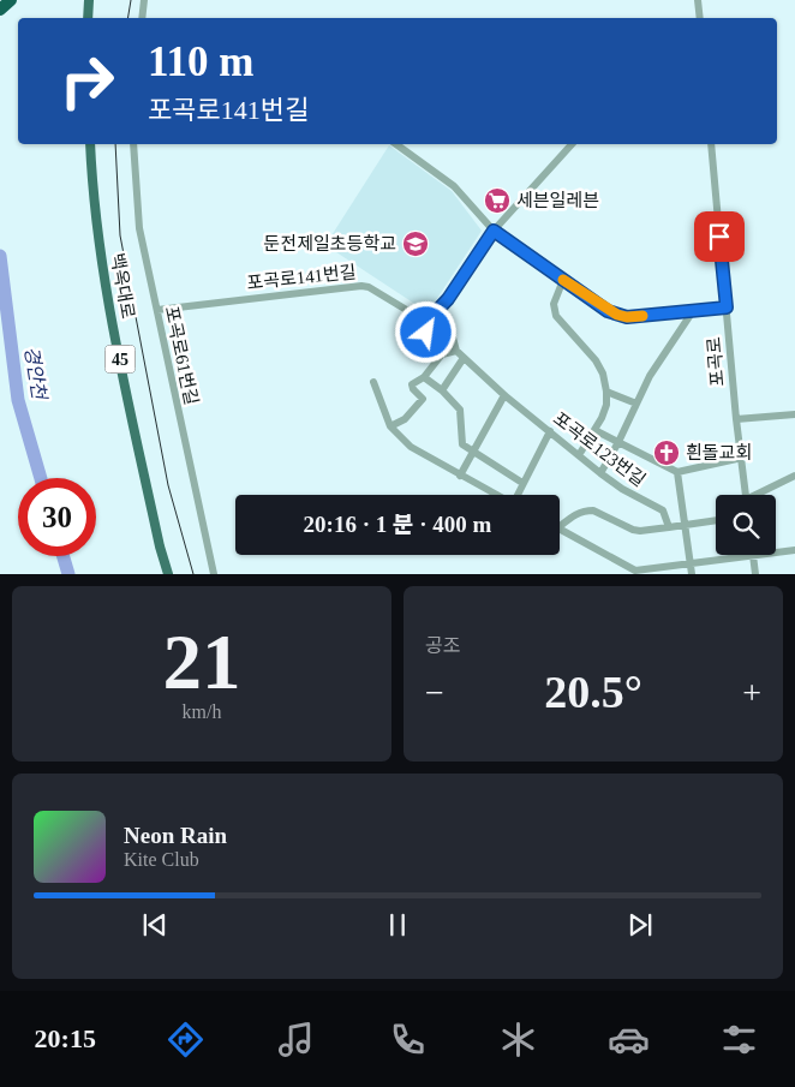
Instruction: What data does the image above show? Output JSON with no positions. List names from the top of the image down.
{
  "streets": {
    "main road": ["백옥대로", "45"],
    "street": [
      "포곡로141번길",
      "포곡로61번길",
      "포곡로",
      "포곡로123번길"
    ]
  },
  "crossings": [
    ["포곡로141번길", "포곡로61번길"]
  ],
  "water": ["경안천"],
  "places": {
    "supermarket": ["세븐일레븐"],
    "school or university": ["둔전제일초등학교"],
    "church": ["흰돌교회"]
  },
  "page": {
    "turn": ["110 m", "포곡로141번길"],
    "limit": "30",
    "trip": "20:16 · 1 분 · 400 m",
    "tile": [
      ["21", "km/h"],
      "공조"
    ],
    "heat": ["−", "20.5°", "+"],
    "song": ["Neon Rain", "Kite Club"],
    "tabs": "20:15"
  }
}
